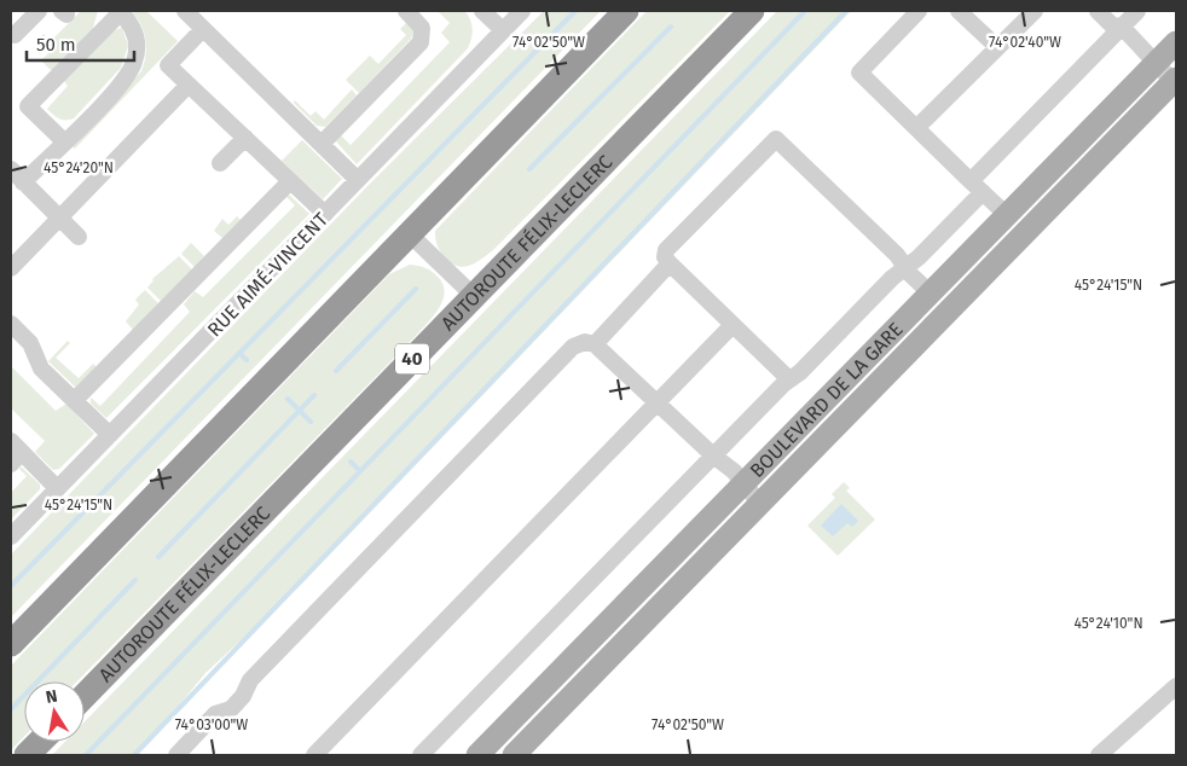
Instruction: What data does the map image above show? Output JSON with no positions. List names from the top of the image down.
{
  "streets": {
    "highway": ["AUTOROUTE FÉLIX-LECLERC", "40"],
    "main road": ["BOULEVARD DE LA GARE"],
    "street": ["RUE AIMÉ-VINCENT"]
  },
  "scale_bar": "50 m",
  "north": "top",
  "coordinates": [
    "74°02'50\"W",
    "74°02'40\"W",
    "45°24'20\"N",
    "45°24'15\"N",
    "45°24'10\"N",
    "74°03'00\"W"
  ]
}
